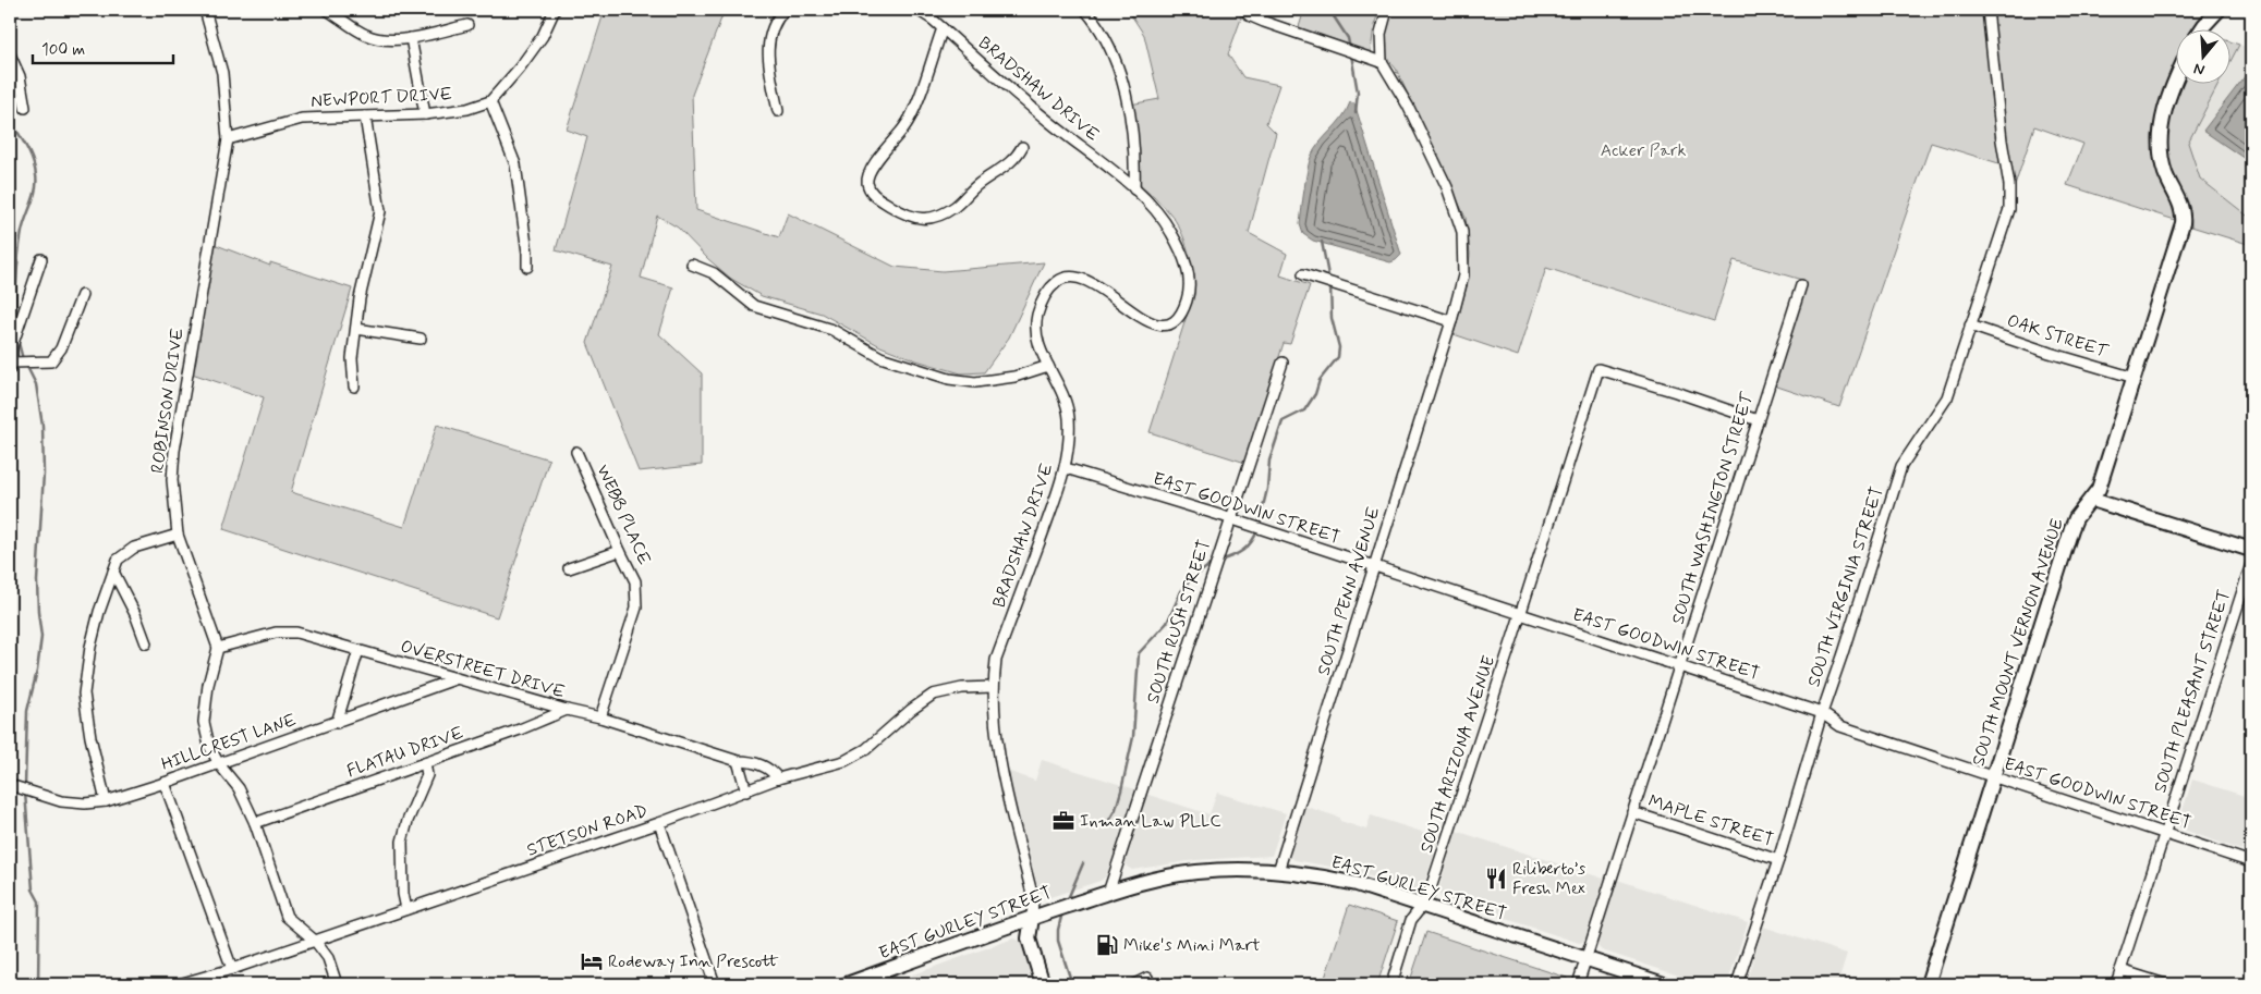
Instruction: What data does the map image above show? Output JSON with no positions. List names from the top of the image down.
{
  "streets": {
    "street": [
      "BRADSHAW DRIVE",
      "NEWPORT DRIVE",
      "OAK STREET",
      "ROBINSON DRIVE",
      "EAST GOODWIN STREET",
      "SOUTH WASHINGTON STREET",
      "WEBB PLACE",
      "SOUTH VIRGINIA STREET",
      "SOUTH PENN AVENUE",
      "SOUTH RUSH STREET",
      "SOUTH MOUNT VERNON AVENUE",
      "OVERSTREET DRIVE",
      "SOUTH PLEASANT STREET",
      "HILLCREST LANE",
      "FLATAU DRIVE",
      "SOUTH ARIZONA AVENUE",
      "MAPLE STREET",
      "STETSON ROAD",
      "EAST GURLEY STREET"
    ]
  },
  "crossings": [
    ["BRADSHAW DRIVE", "EAST GOODWIN STREET"],
    ["BRADSHAW DRIVE", "STETSON ROAD"],
    ["BRADSHAW DRIVE", "EAST GURLEY STREET"],
    ["NEWPORT DRIVE", "ROBINSON DRIVE"],
    ["OAK STREET", "SOUTH VIRGINIA STREET"],
    ["OAK STREET", "SOUTH MOUNT VERNON AVENUE"],
    ["ROBINSON DRIVE", "OVERSTREET DRIVE"],
    ["EAST GOODWIN STREET", "SOUTH WASHINGTON STREET"],
    ["EAST GOODWIN STREET", "SOUTH VIRGINIA STREET"],
    ["EAST GOODWIN STREET", "SOUTH PENN AVENUE"],
    ["EAST GOODWIN STREET", "SOUTH RUSH STREET"],
    ["EAST GOODWIN STREET", "SOUTH MOUNT VERNON AVENUE"],
    ["EAST GOODWIN STREET", "SOUTH PLEASANT STREET"],
    ["EAST GOODWIN STREET", "SOUTH ARIZONA AVENUE"],
    ["SOUTH WASHINGTON STREET", "SOUTH ARIZONA AVENUE"],
    ["SOUTH WASHINGTON STREET", "MAPLE STREET"],
    ["SOUTH WASHINGTON STREET", "EAST GURLEY STREET"],
    ["WEBB PLACE", "OVERSTREET DRIVE"],
    ["SOUTH VIRGINIA STREET", "MAPLE STREET"],
    ["SOUTH PENN AVENUE", "EAST GURLEY STREET"],
    ["SOUTH RUSH STREET", "EAST GURLEY STREET"],
    ["OVERSTREET DRIVE", "HILLCREST LANE"],
    ["OVERSTREET DRIVE", "FLATAU DRIVE"],
    ["OVERSTREET DRIVE", "STETSON ROAD"],
    ["SOUTH ARIZONA AVENUE", "EAST GURLEY STREET"]
  ],
  "parks": ["Acker Park"],
  "places": {
    "office": ["Inman Law PLLC"],
    "restaurant": ["Riliberto’s Fresh Mex"],
    "fuel station": ["Mike's Mini Mart"],
    "hotel": ["Rodeway Inn Prescott"]
  },
  "scale_bar": "100 m",
  "north": "bottom"
}
